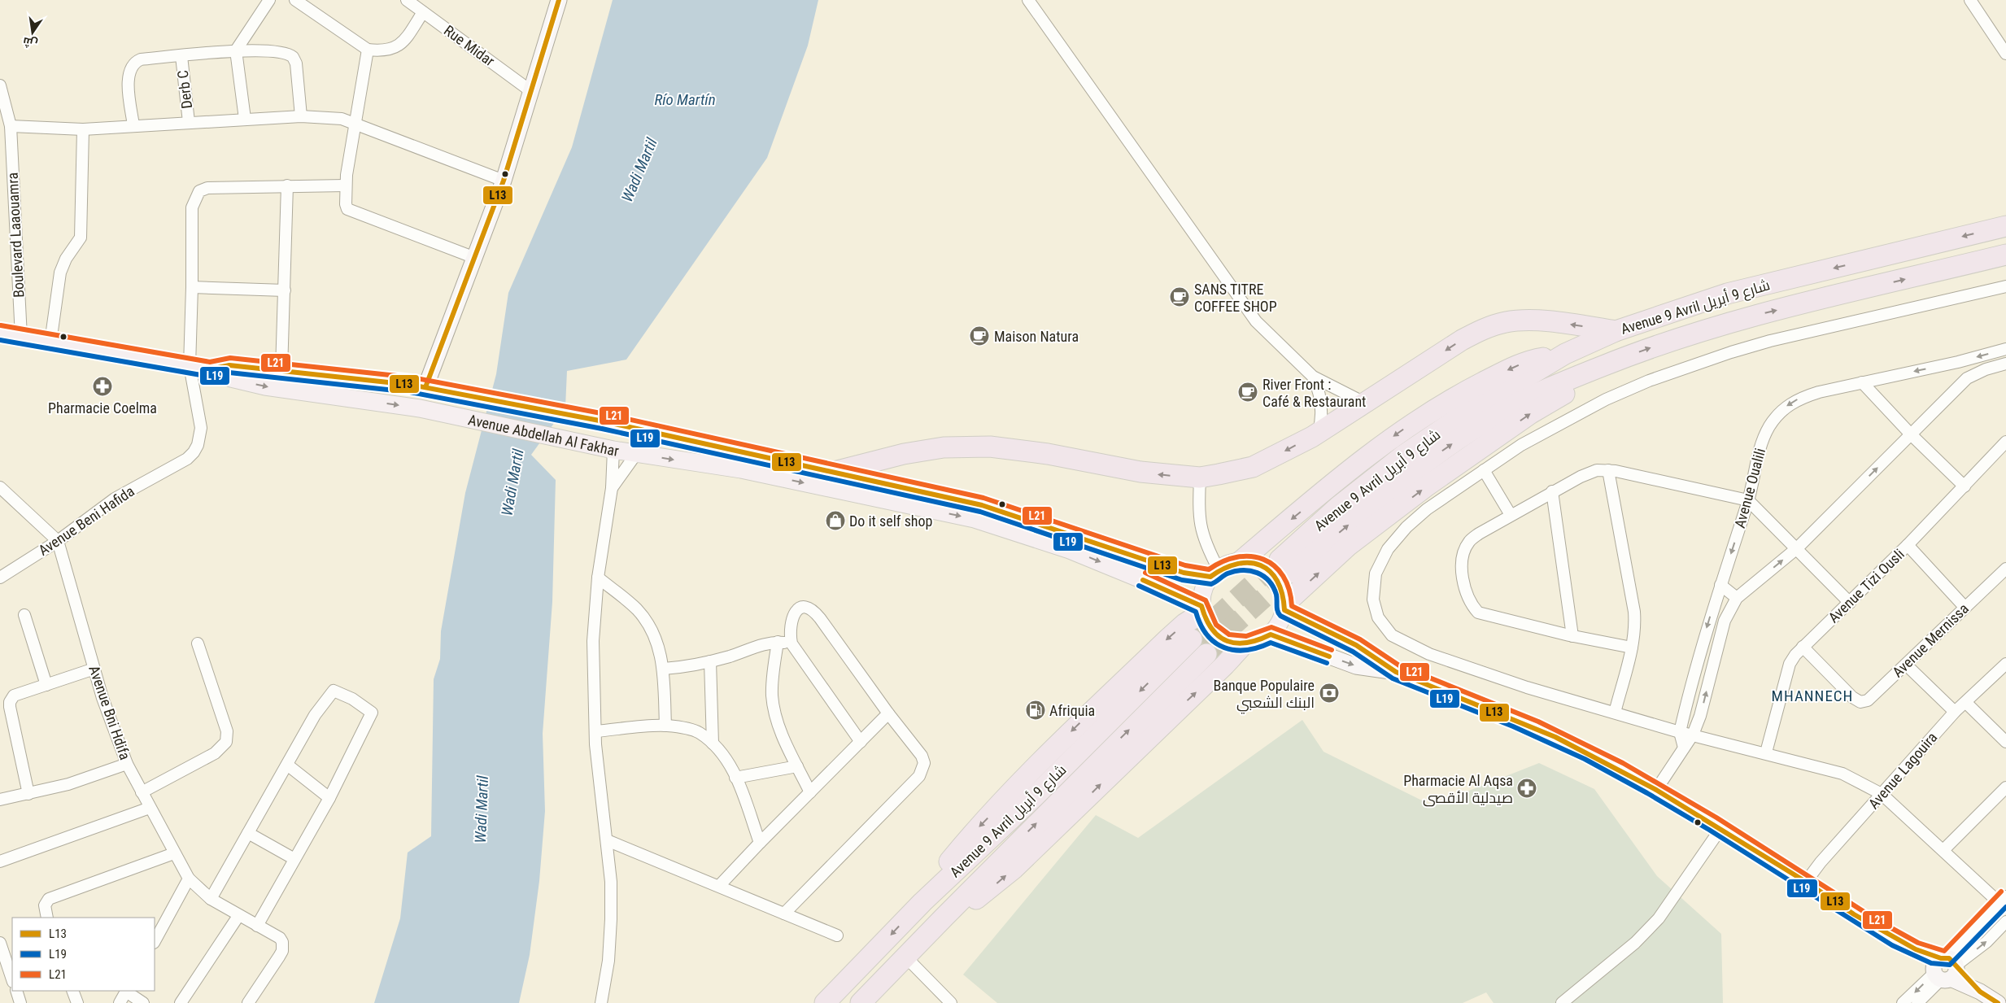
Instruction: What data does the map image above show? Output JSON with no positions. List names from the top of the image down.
{
  "streets": {
    "highway": ["Avenue 9 Avril شارع 9 أبريل"],
    "main road": ["Avenue Abdellah Al Fakhar"],
    "street": [
      "Rue Midar",
      "Derb C",
      "Boulevard Laaouamra",
      "Avenue Oualili",
      "Avenue Beni Hafida",
      "Avenue Tizi Ousli",
      "Avenue Mernissa",
      "Avenue Bni Hdifa",
      "Avenue Lagouira"
    ]
  },
  "crossings": [
    ["Boulevard Laaouamra", "Avenue Abdellah Al Fakhar"],
    ["Avenue Abdellah Al Fakhar", "Avenue Beni Hafida"],
    ["Avenue Beni Hafida", "Avenue Bni Hdifa"],
    ["Avenue Tizi Ousli", "Avenue Mernissa"]
  ],
  "districts": ["MHANNECH"],
  "water": ["Río Martín", "Wadi Martil"],
  "places": {
    "cafe": ["SANS TITRE COFFEE SHOP", "Maison Natura", "River Front : Café & Restaurant"],
    "pharmacy": ["Pharmacie Coelma", "Pharmacie Al Aqsa صيدلية الأقصى"],
    "shop": ["Do it self shop"],
    "bank": ["Banque Populaire البنك الشعبي"],
    "fuel station": ["Afriquia"]
  },
  "lines": ["transit line L13", "transit line L21", "transit line L19"],
  "legend": ["L13", "L19", "L21"],
  "north": "bottom"
}
